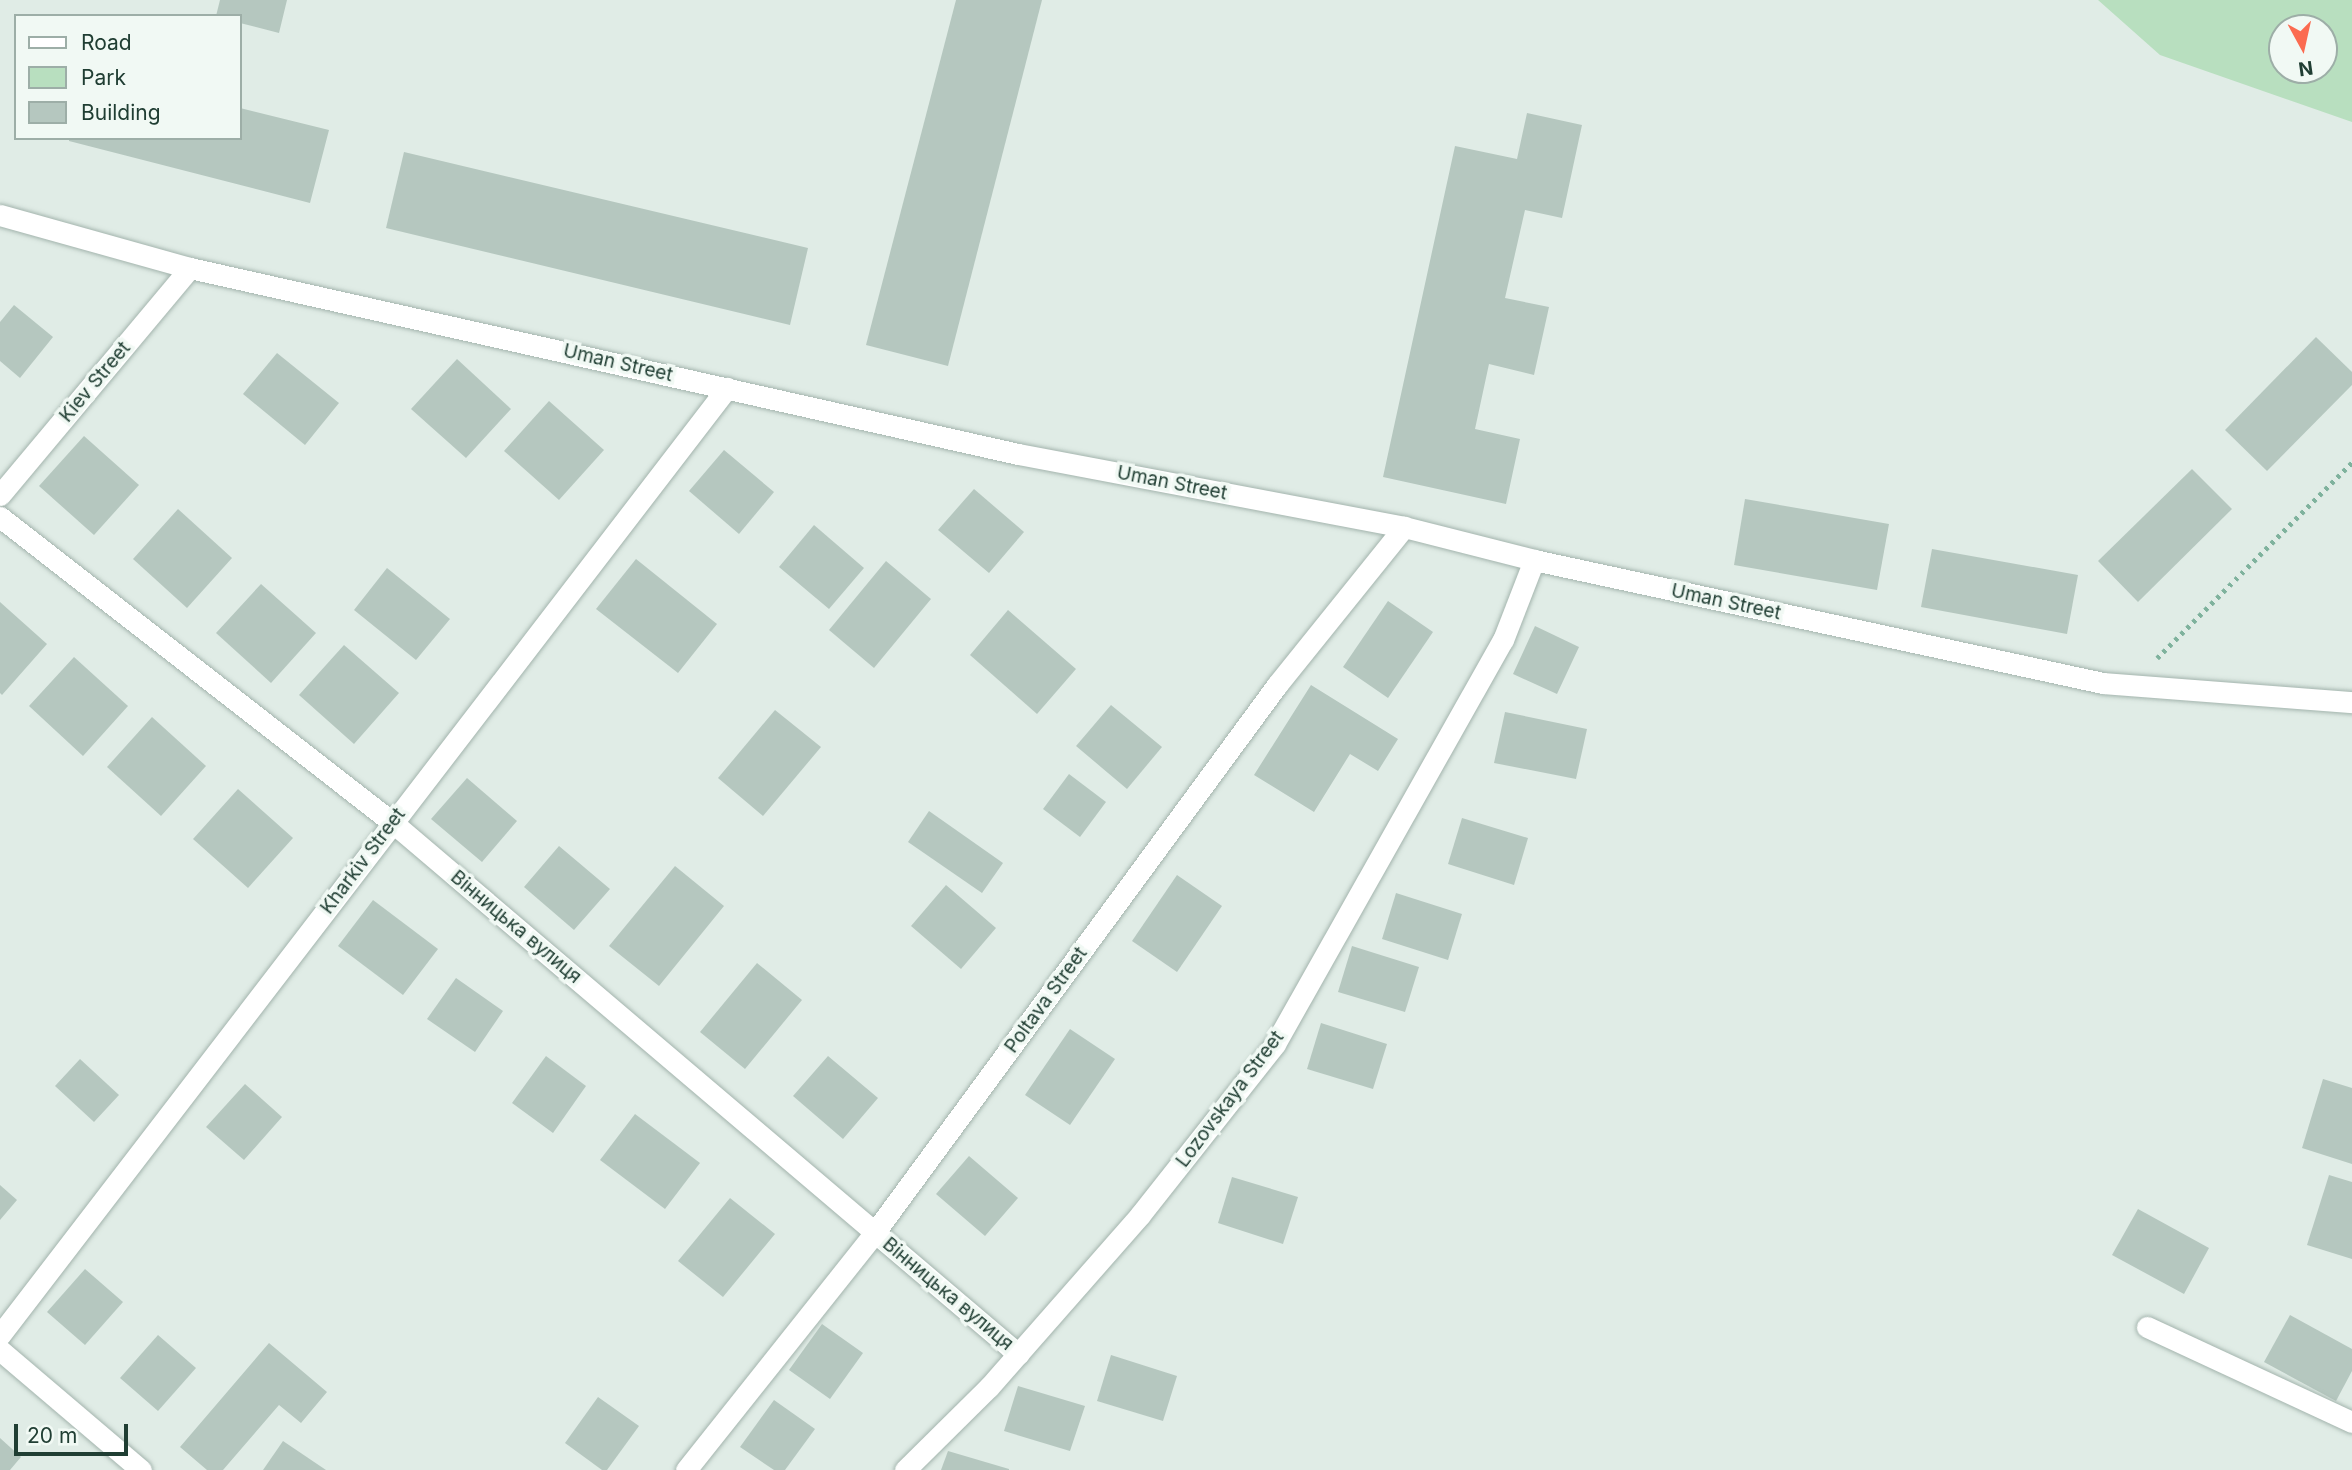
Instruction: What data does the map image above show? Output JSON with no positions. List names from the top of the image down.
{
  "streets": {
    "street": [
      "Uman Street",
      "Kiev Street",
      "Kharkiv Street",
      "Вінницька вулиця",
      "Poltava Street",
      "Lozovskaya Street"
    ]
  },
  "crossings": [
    ["Uman Street", "Kiev Street"],
    ["Uman Street", "Kharkiv Street"],
    ["Uman Street", "Poltava Street"],
    ["Uman Street", "Lozovskaya Street"],
    ["Kharkiv Street", "Вінницька вулиця"],
    ["Вінницька вулиця", "Poltava Street"],
    ["Вінницька вулиця", "Lozovskaya Street"]
  ],
  "legend": ["Road", "Park", "Building"],
  "scale_bar": "20 m",
  "north": "bottom"
}
